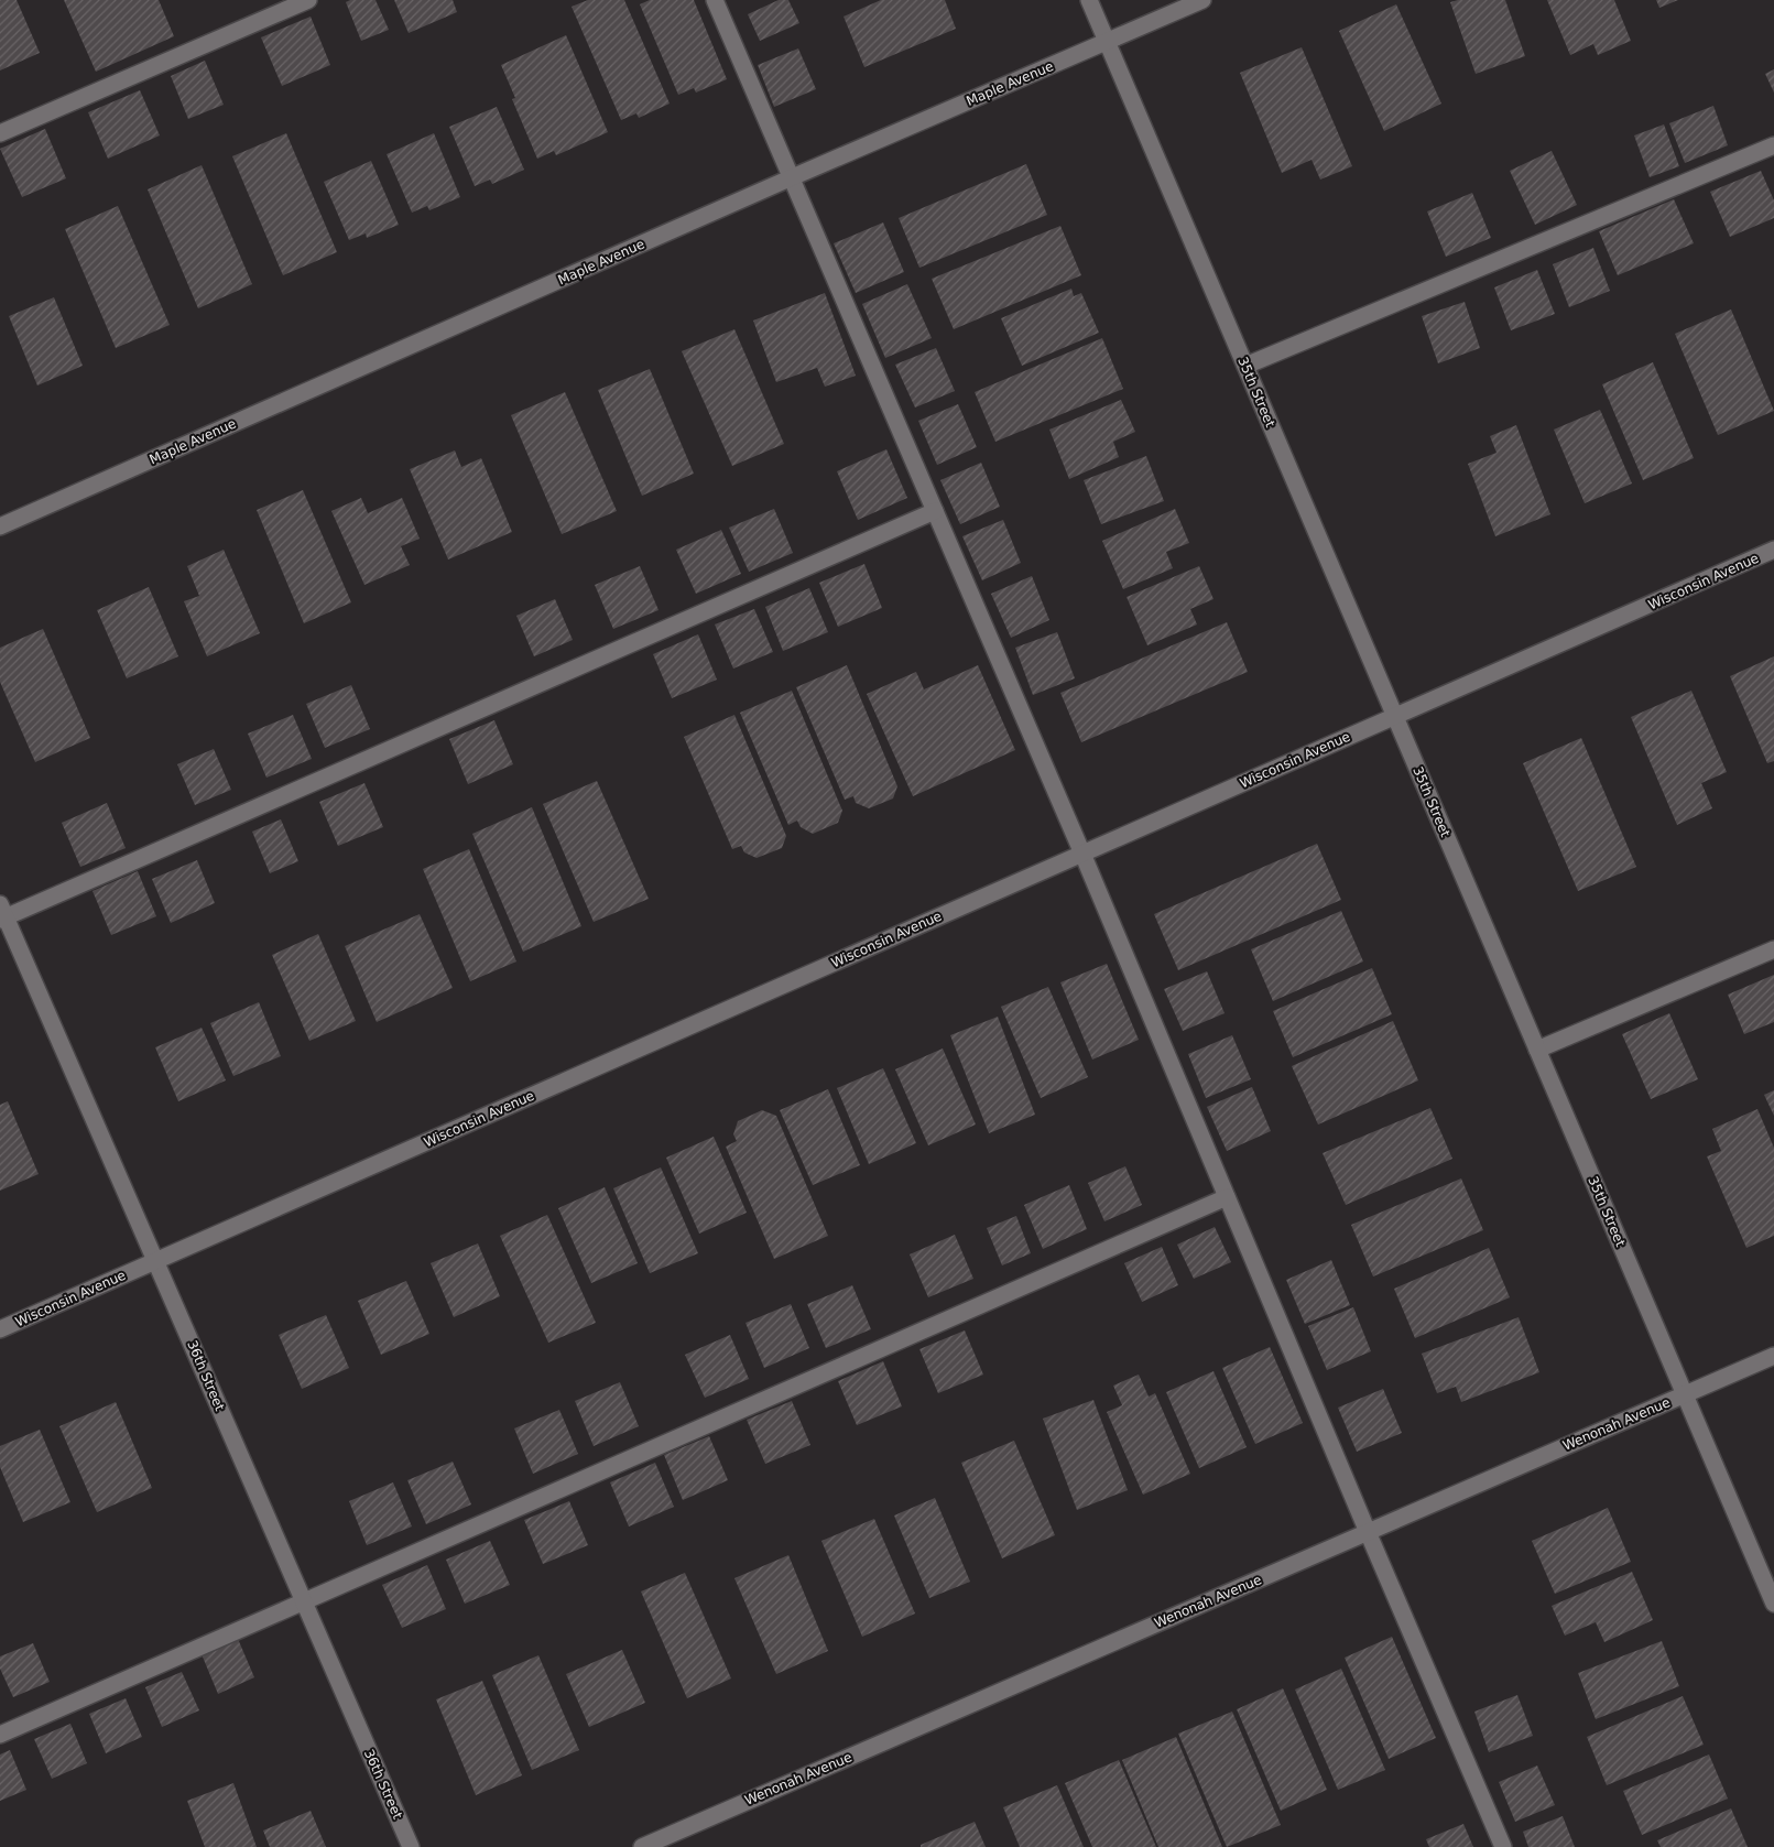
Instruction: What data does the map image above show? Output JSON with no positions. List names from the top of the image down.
{
  "streets": {
    "street": [
      "Maple Avenue",
      "35th Street",
      "Wisconsin Avenue",
      "36th Street",
      "Wenonah Avenue"
    ]
  },
  "crossings": [
    ["Maple Avenue", "35th Street"],
    ["35th Street", "Wisconsin Avenue"],
    ["35th Street", "Wenonah Avenue"],
    ["Wisconsin Avenue", "36th Street"]
  ]
}
